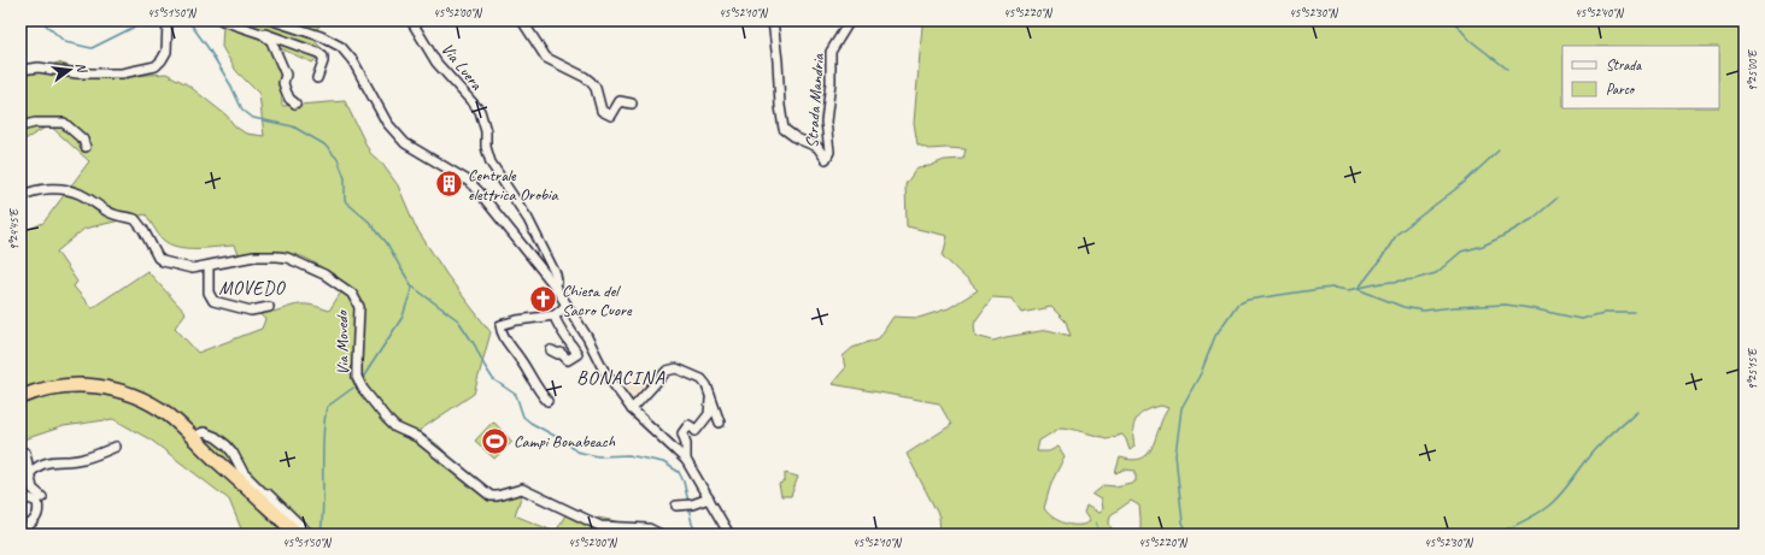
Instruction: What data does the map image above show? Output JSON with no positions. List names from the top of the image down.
{
  "streets": {
    "street": ["Via Luera", "Strada Mandria", "Via Movedo"]
  },
  "districts": ["MOVEDO", "BONACINA"],
  "places": {
    "building": ["Centrale elettrica Orobia"],
    "church": ["Chiesa del Sacro Cuore"],
    "sports": ["Campi Bonabeach"]
  },
  "legend": ["Strada", "Parco"],
  "north": "right",
  "coordinates": [
    "45°51'50\"N",
    "45°52'00\"N",
    "45°52'10\"N",
    "45°52'20\"N",
    "45°52'30\"N",
    "45°52'40\"N",
    "9°25'00\"E",
    "9°24'45\"E",
    "9°25'15\"E"
  ]
}
